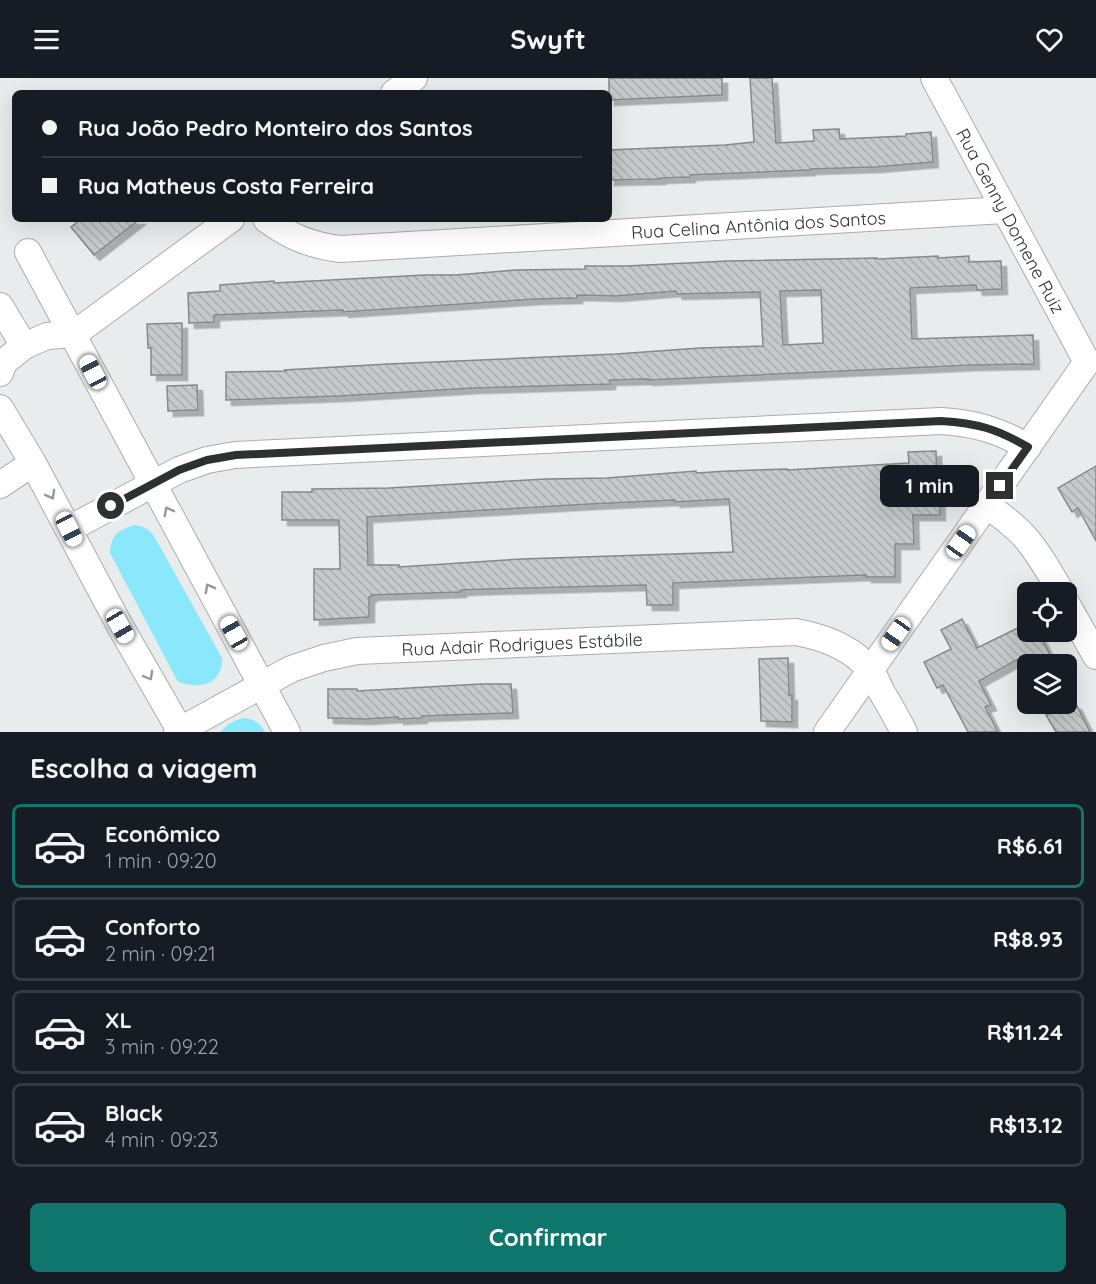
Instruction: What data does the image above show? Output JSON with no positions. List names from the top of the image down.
{
  "streets": {
    "street": ["Rua Genny Domene Ruiz", "Rua Celina Antônia dos Santos", "Rua Adair Rodrigues Estábile"]
  },
  "crossings": [
    ["Rua Genny Domene Ruiz", "Rua Celina Antônia dos Santos"]
  ],
  "page": {
    "header": "Swyft",
    "banner": ["Rua João Pedro Monteiro dos Santos", "Rua Matheus Costa Ferreira"],
    "bubble": "1 min",
    "heading": "Escolha a viagem",
    "list": [
      {
        "name": "Econômico",
        "note": "1 min · 09:20",
        "value": "R$6.61"
      },
      {
        "name": "Conforto",
        "note": "2 min · 09:21",
        "value": "R$8.93"
      },
      {
        "name": "XL",
        "note": "3 min · 09:22",
        "value": "R$11.24"
      },
      {
        "name": "Black",
        "note": "4 min · 09:23",
        "value": "R$13.12"
      }
    ],
    "buttons": "Confirmar"
  }
}
